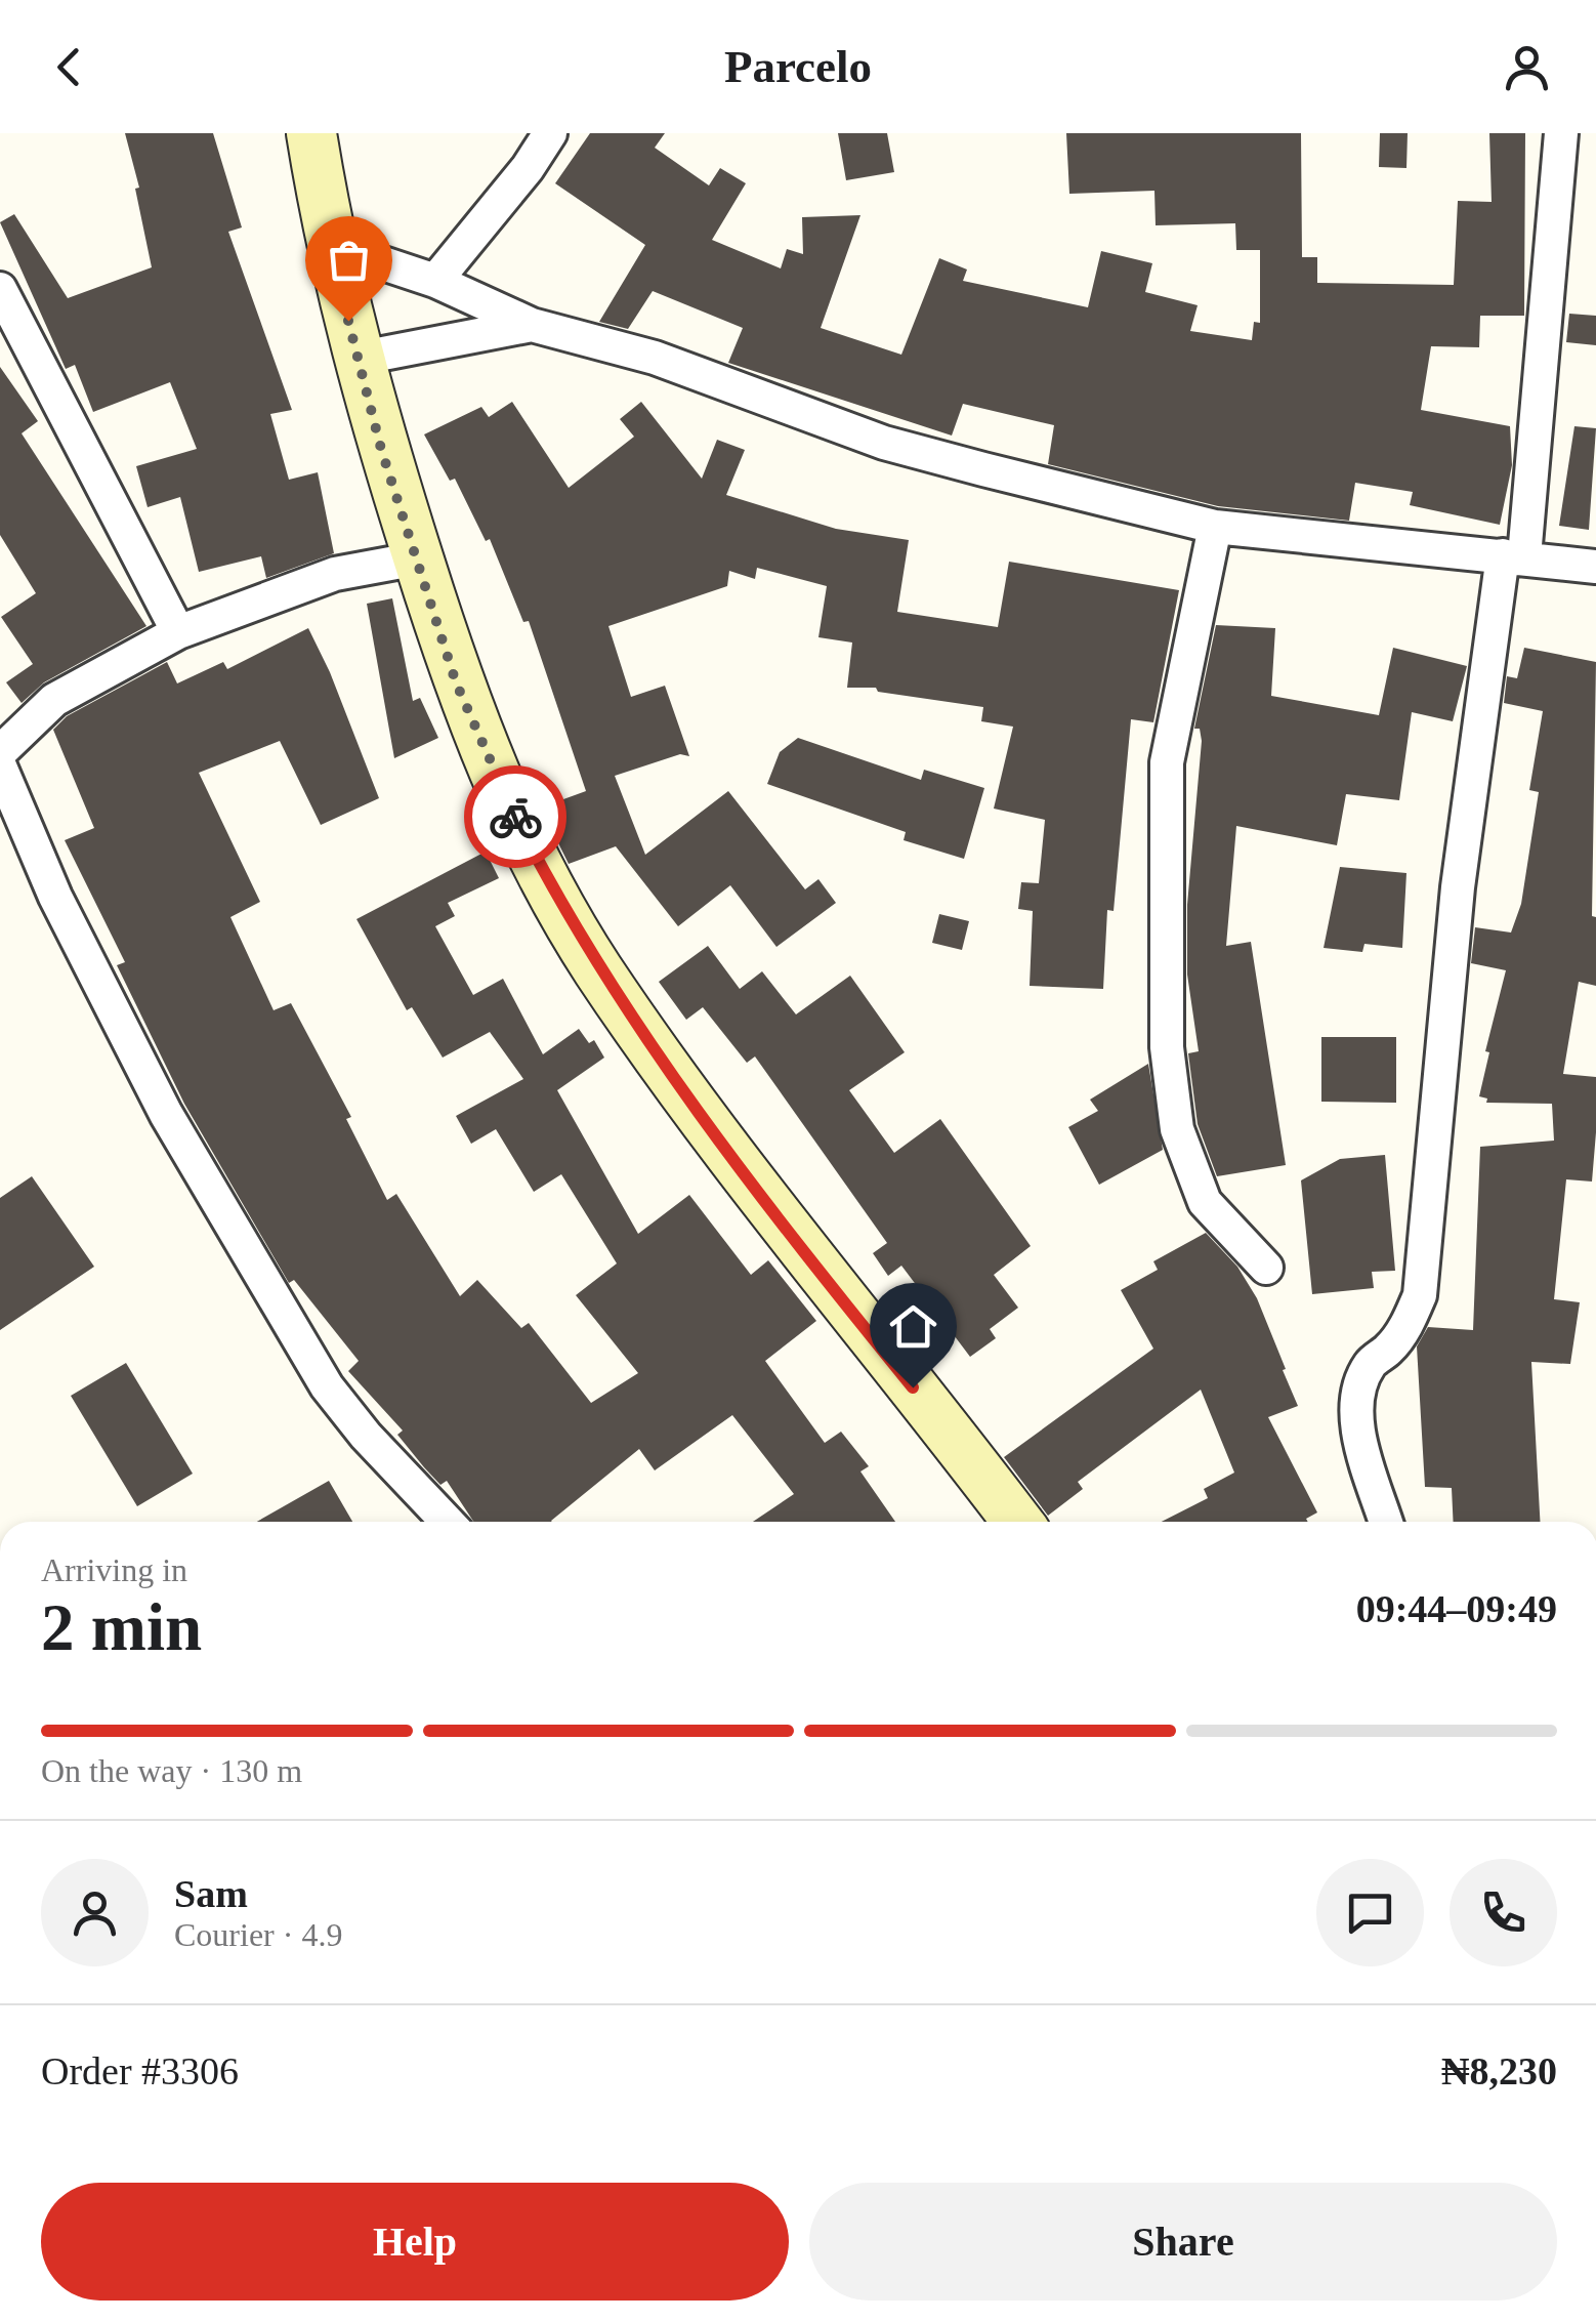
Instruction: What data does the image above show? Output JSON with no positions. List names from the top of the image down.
{
  "page": {
    "header": "Parcelo",
    "heading": ["2 min", "Arriving in", "09:44–09:49"],
    "panel": [
      "Sam",
      "Courier · 4.9",
      "Order #3306",
      "₦8,230"
    ],
    "bar": "On the way · 130 m",
    "buttons": ["Help", "Share"]
  }
}
